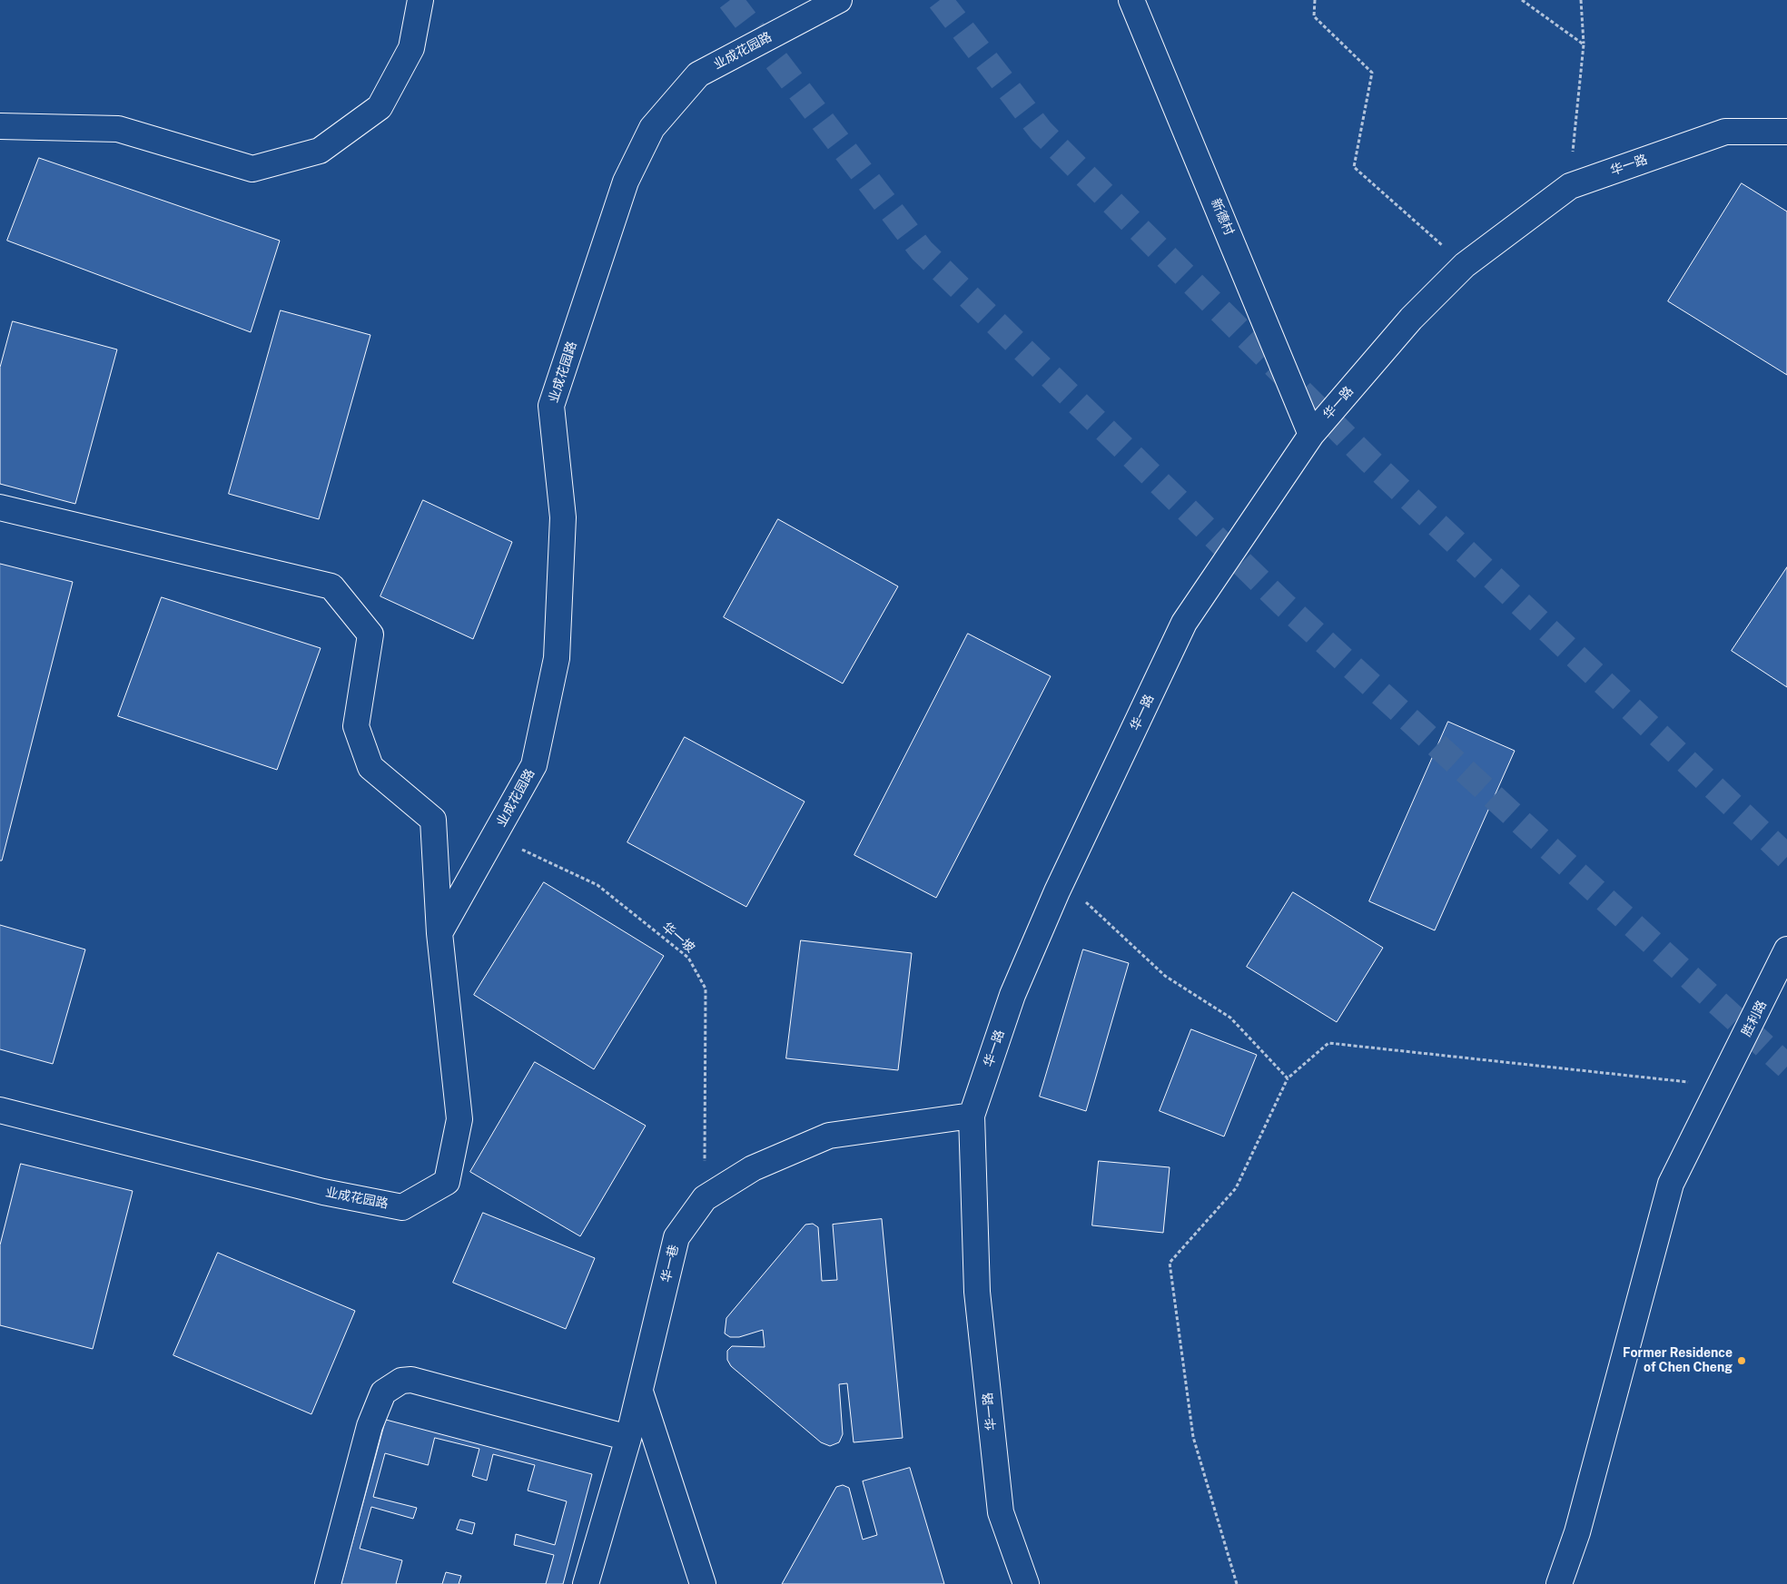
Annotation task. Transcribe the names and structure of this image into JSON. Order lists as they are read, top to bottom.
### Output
{
  "streets": {
    "street": [
      "业成花园路",
      "华一路",
      "新德村",
      "胜利路",
      "华一巷"
    ],
    "path": ["华一坡"]
  },
  "crossings": [
    ["业成花园路", "华一坡"],
    ["华一路", "新德村"],
    ["华一路", "华一巷"],
    ["华一坡", "华一巷"]
  ],
  "places": ["Former Residence of Chen Cheng"]
}
